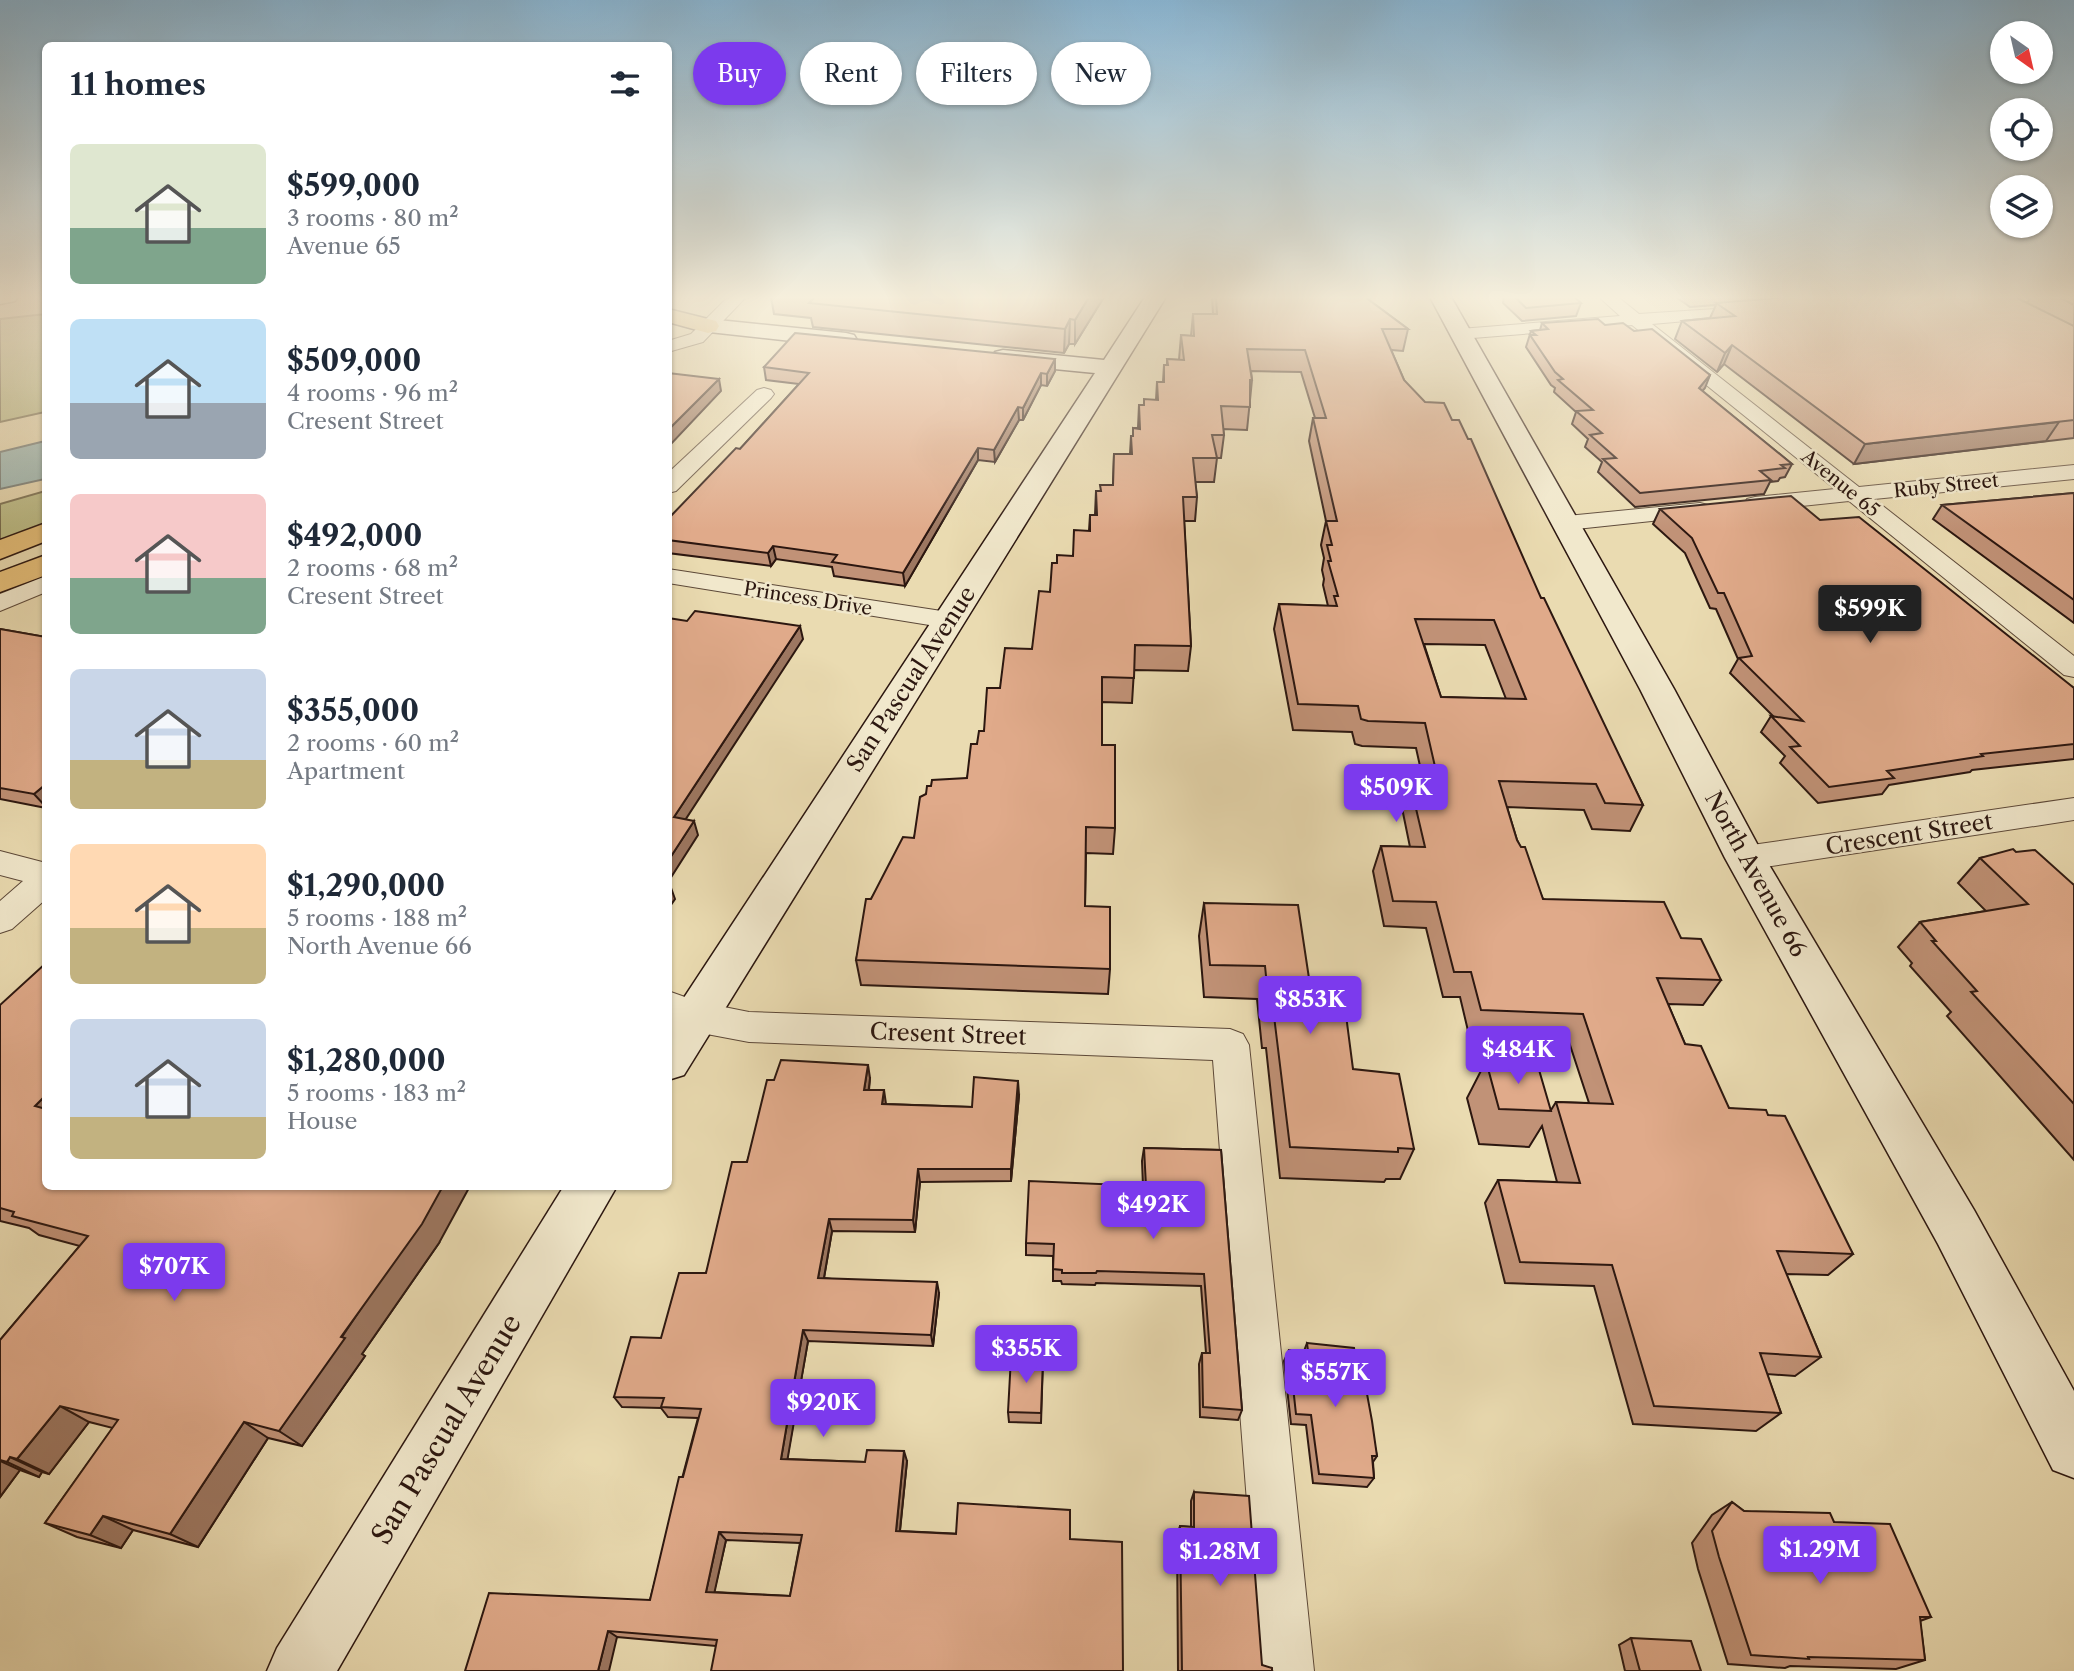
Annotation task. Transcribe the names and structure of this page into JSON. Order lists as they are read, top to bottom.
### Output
{
  "streets": {
    "street": [
      "Avenue 65",
      "Ruby Street",
      "Princess Drive",
      "San Pascual Avenue",
      "Crescent Street",
      "North Avenue 66",
      "Cresent Street"
    ]
  },
  "crossings": [
    ["Avenue 65", "Ruby Street"],
    ["Ruby Street", "North Avenue 66"],
    ["Princess Drive", "San Pascual Avenue"],
    ["San Pascual Avenue", "Cresent Street"],
    ["Crescent Street", "North Avenue 66"]
  ],
  "north": "bottom right",
  "page": {
    "chip": [
      "Buy",
      "Rent",
      "Filters",
      "New"
    ],
    "heading": "11 homes",
    "list": [
      {
        "name": "$599,000",
        "note": "3 rooms · 80 m² · Avenue 65"
      },
      {
        "name": "$509,000",
        "note": "4 rooms · 96 m² · Cresent Street"
      },
      {
        "name": "$492,000",
        "note": "2 rooms · 68 m² · Cresent Street"
      },
      {
        "name": "$355,000",
        "note": "2 rooms · 60 m² · Apartment"
      },
      {
        "name": "$1,290,000",
        "note": "5 rooms · 188 m² · North Avenue 66"
      },
      {
        "name": "$1,280,000",
        "note": "5 rooms · 183 m² · House"
      }
    ],
    "price": [
      "$599K",
      "$509K",
      "$853K",
      "$484K",
      "$492K",
      "$707K",
      "$355K",
      "$557K",
      "$920K",
      "$1.29M",
      "$1.28M"
    ]
  }
}
